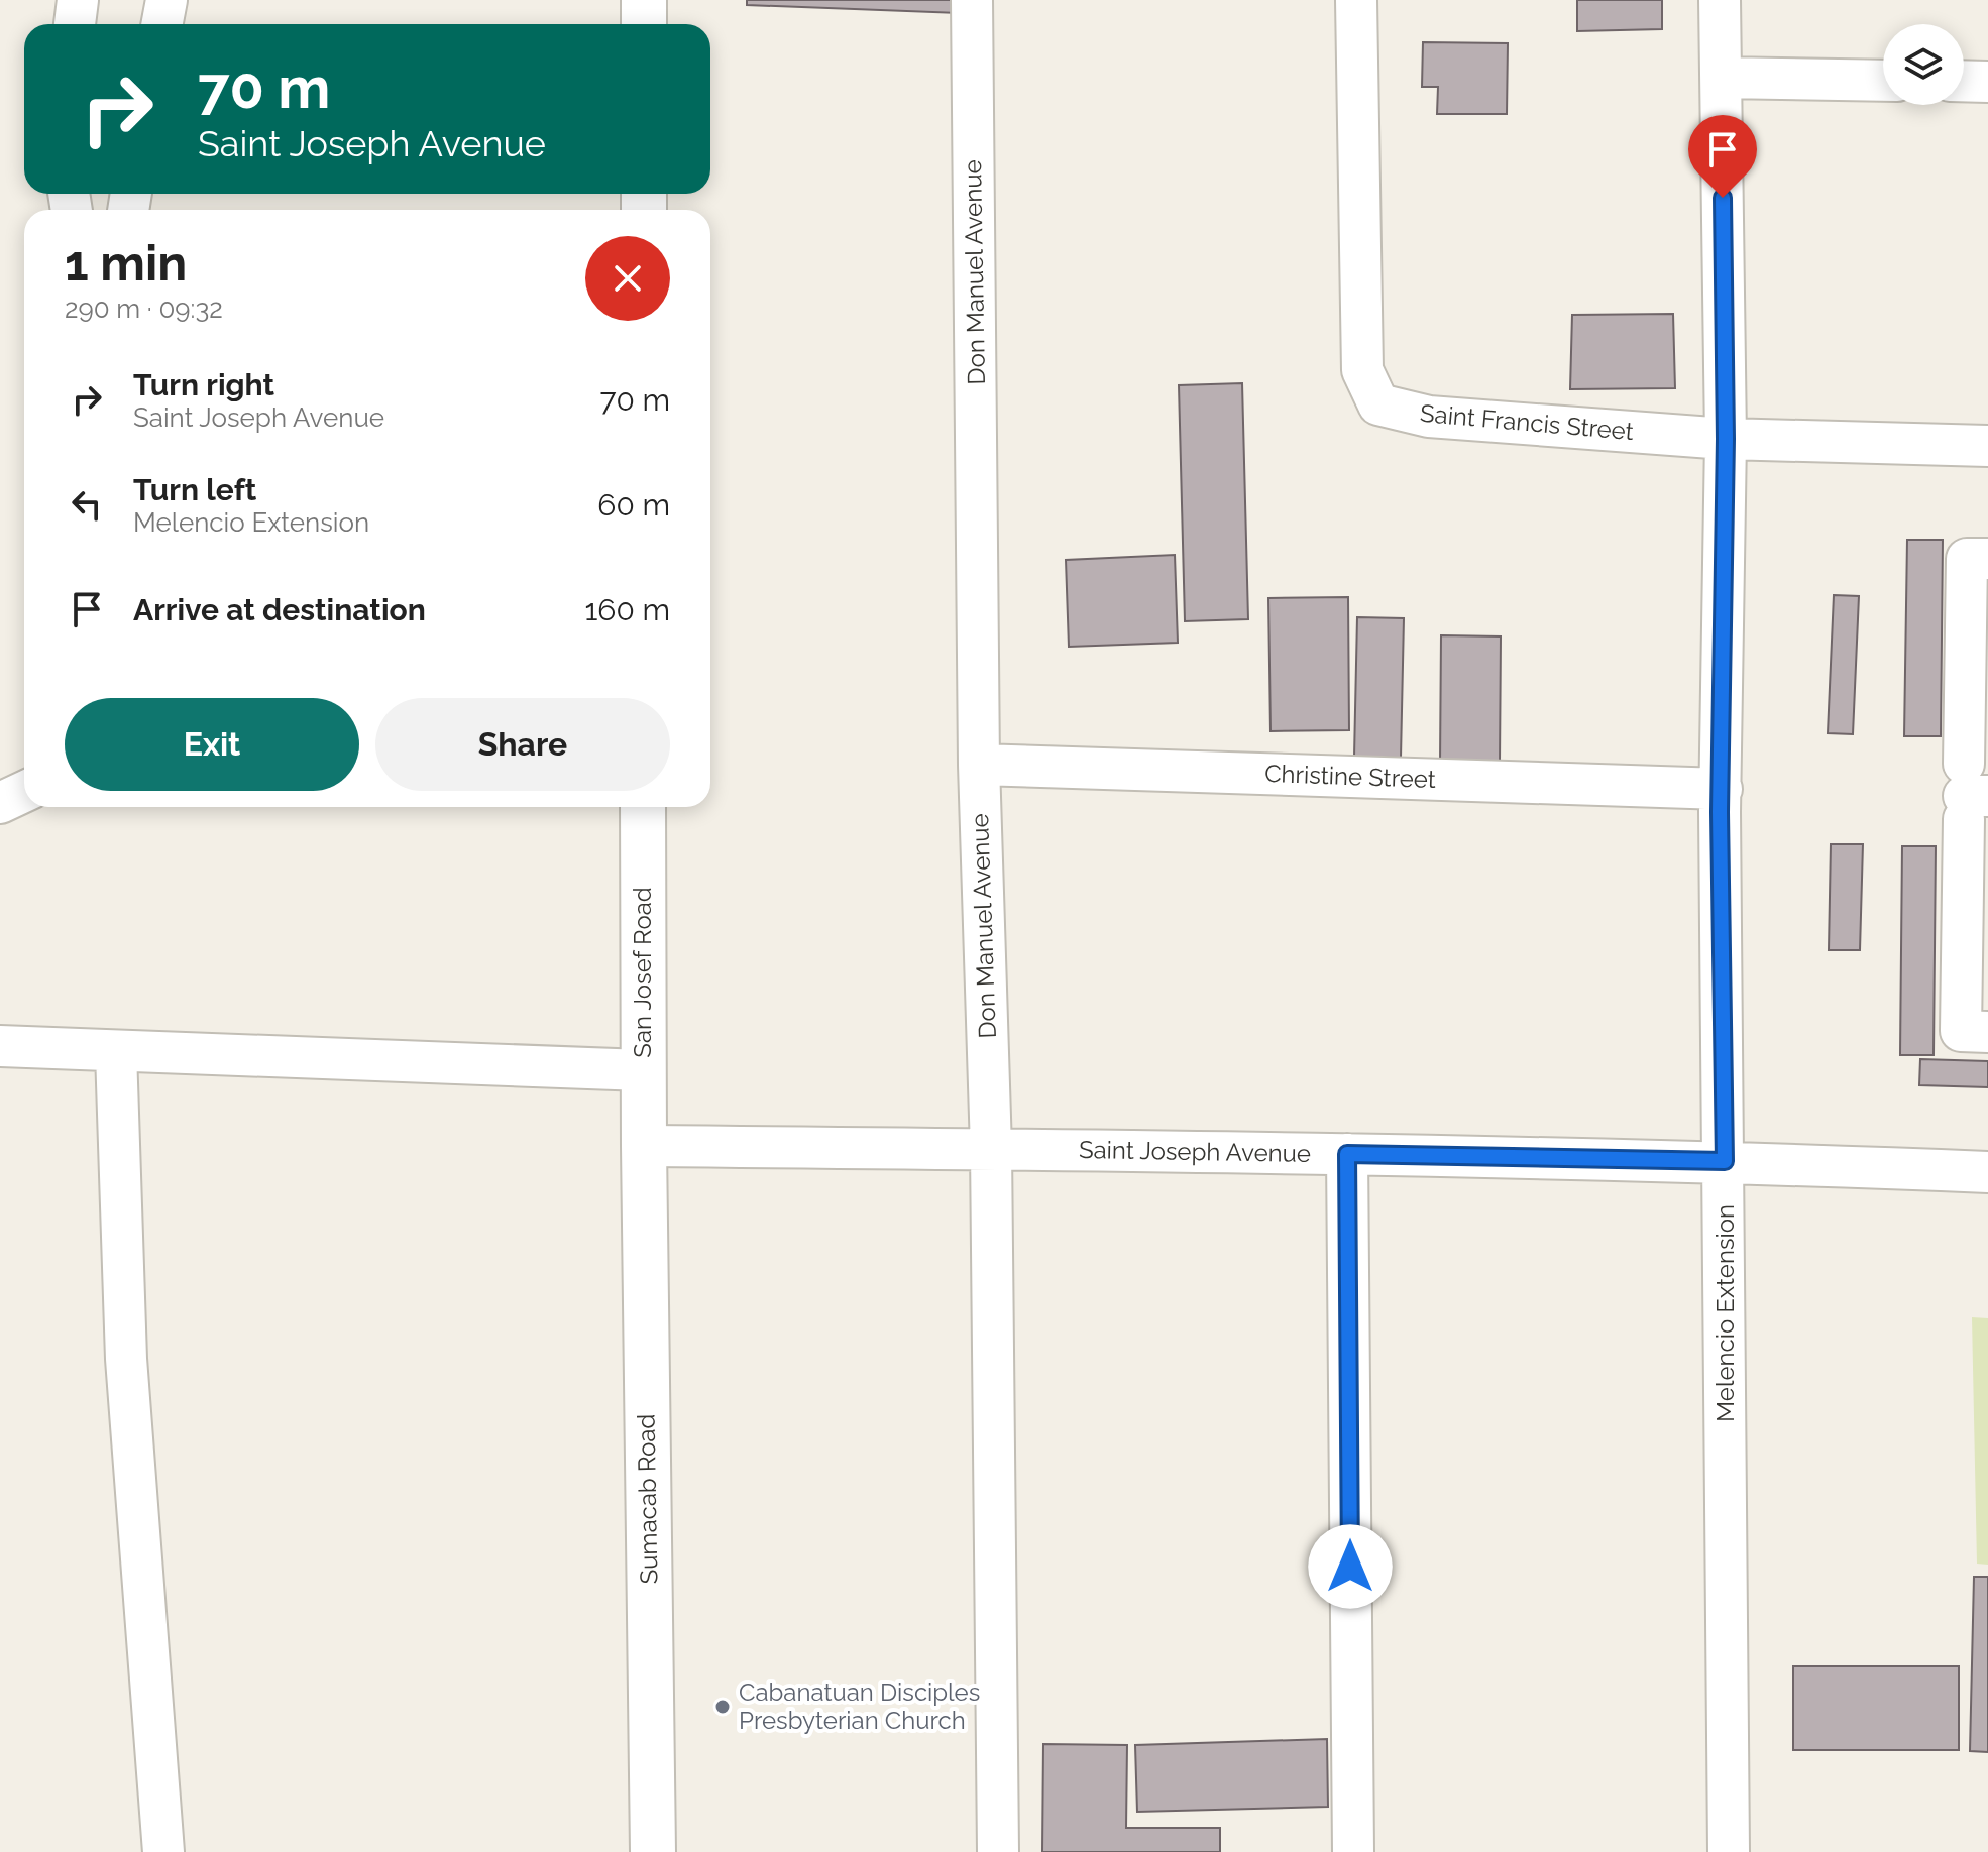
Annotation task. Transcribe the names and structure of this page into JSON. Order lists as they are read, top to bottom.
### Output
{
  "streets": {
    "main road": ["San Josef Road", "Sumacab Road"],
    "street": [
      "Don Manuel Avenue",
      "Saint Francis Street",
      "Christine Street",
      "Saint Joseph Avenue",
      "Melencio Extension"
    ]
  },
  "crossings": [
    ["Don Manuel Avenue", "Christine Street"],
    ["Don Manuel Avenue", "Saint Joseph Avenue"],
    ["Saint Francis Street", "Melencio Extension"],
    ["Christine Street", "Melencio Extension"],
    ["San Josef Road", "Saint Joseph Avenue"],
    ["San Josef Road", "Sumacab Road"],
    ["Saint Joseph Avenue", "Melencio Extension"],
    ["Saint Joseph Avenue", "Sumacab Road"]
  ],
  "places": ["Cabanatuan Disciples Presbyterian Church"],
  "page": {
    "turn": ["70 m", "Saint Joseph Avenue"],
    "heading": ["1 min", "290 m · 09:32"],
    "list": [
      {
        "name": "Turn right",
        "note": "Saint Joseph Avenue",
        "value": "70 m"
      },
      {
        "name": "Turn left",
        "note": "Melencio Extension",
        "value": "60 m"
      },
      {
        "name": "Arrive at destination",
        "value": "160 m"
      }
    ],
    "buttons": ["Exit", "Share"]
  }
}
